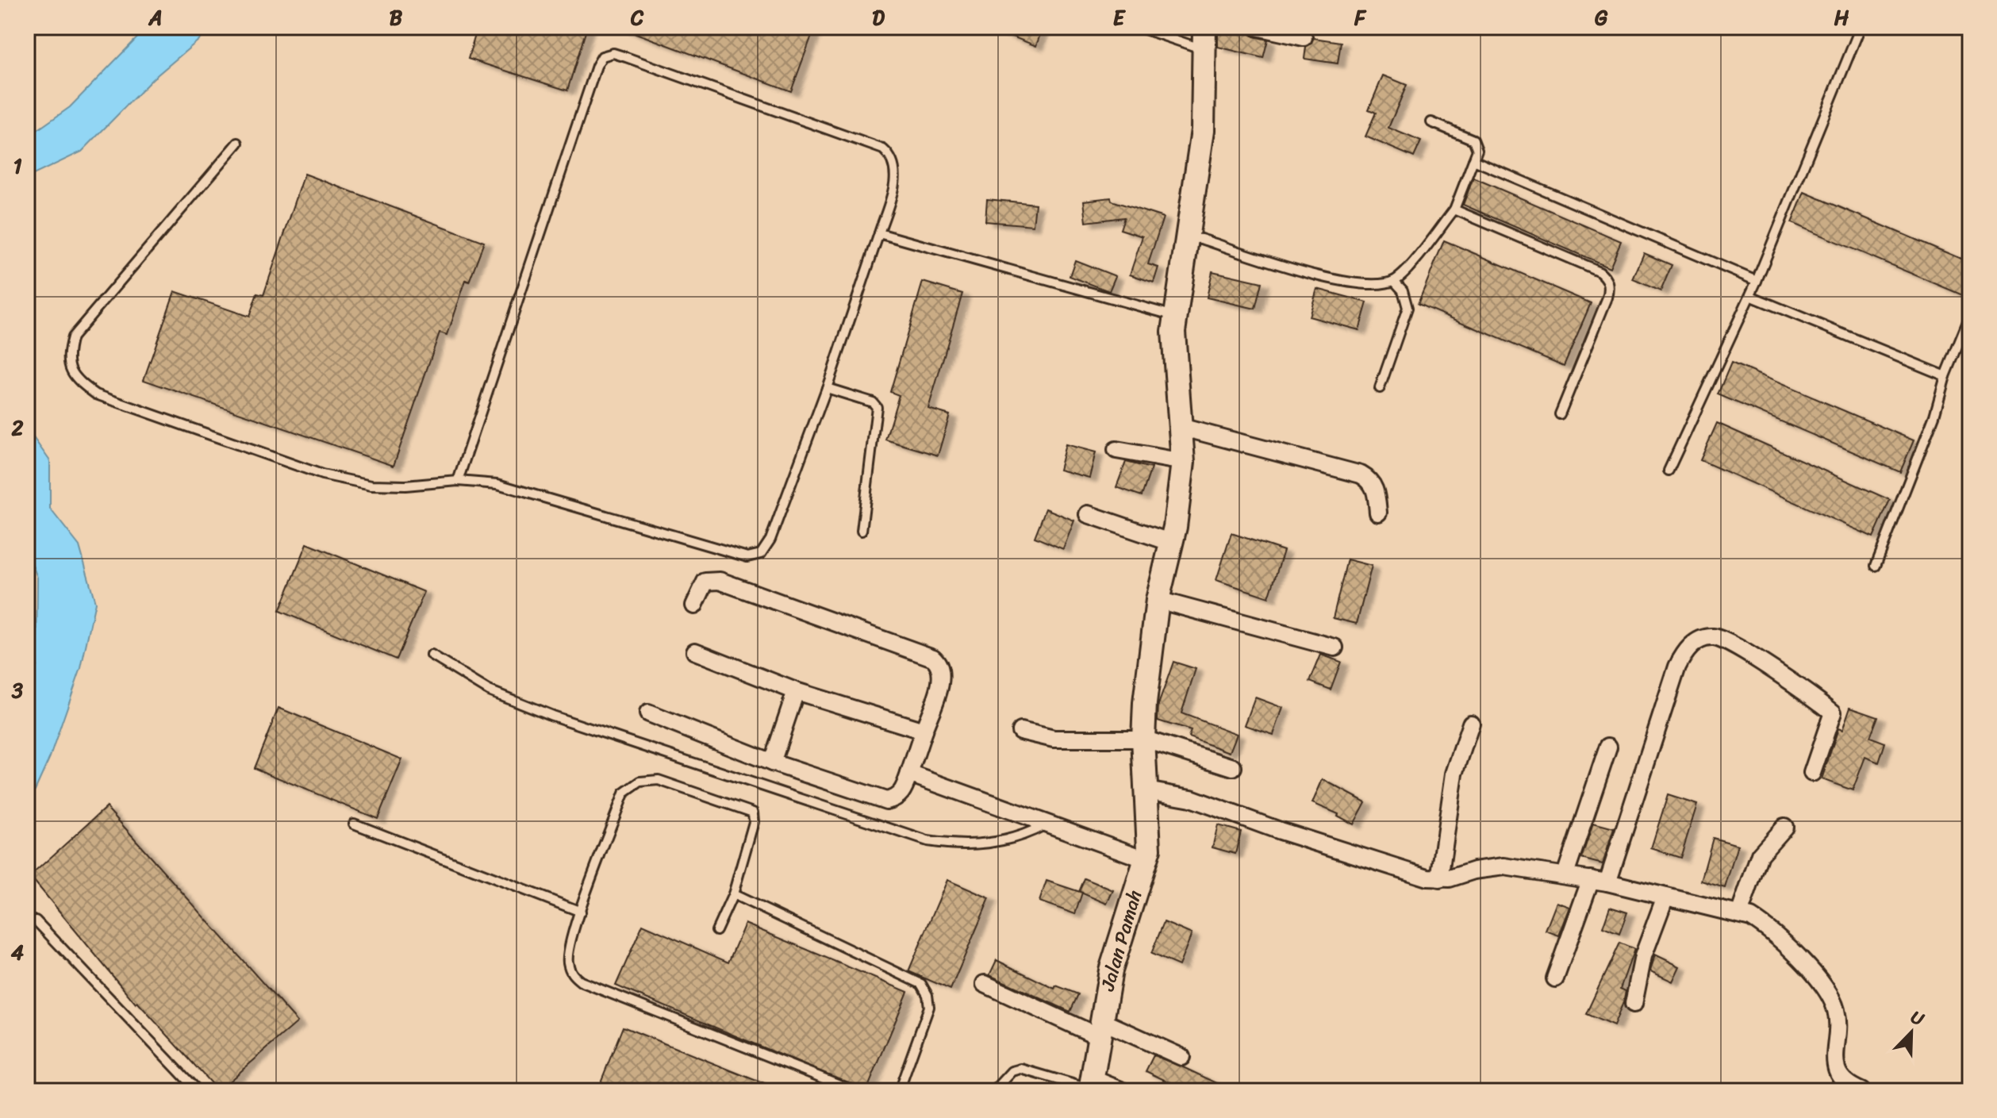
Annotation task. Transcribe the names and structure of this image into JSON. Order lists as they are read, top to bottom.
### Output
{
  "streets": {
    "street": ["Jalan Pamah"]
  },
  "north": "top right",
  "grid": {
    "columns": [
      "A",
      "B",
      "C",
      "D",
      "E",
      "F",
      "G",
      "H"
    ],
    "rows": [
      "1",
      "2",
      "3",
      "4"
    ]
  }
}
